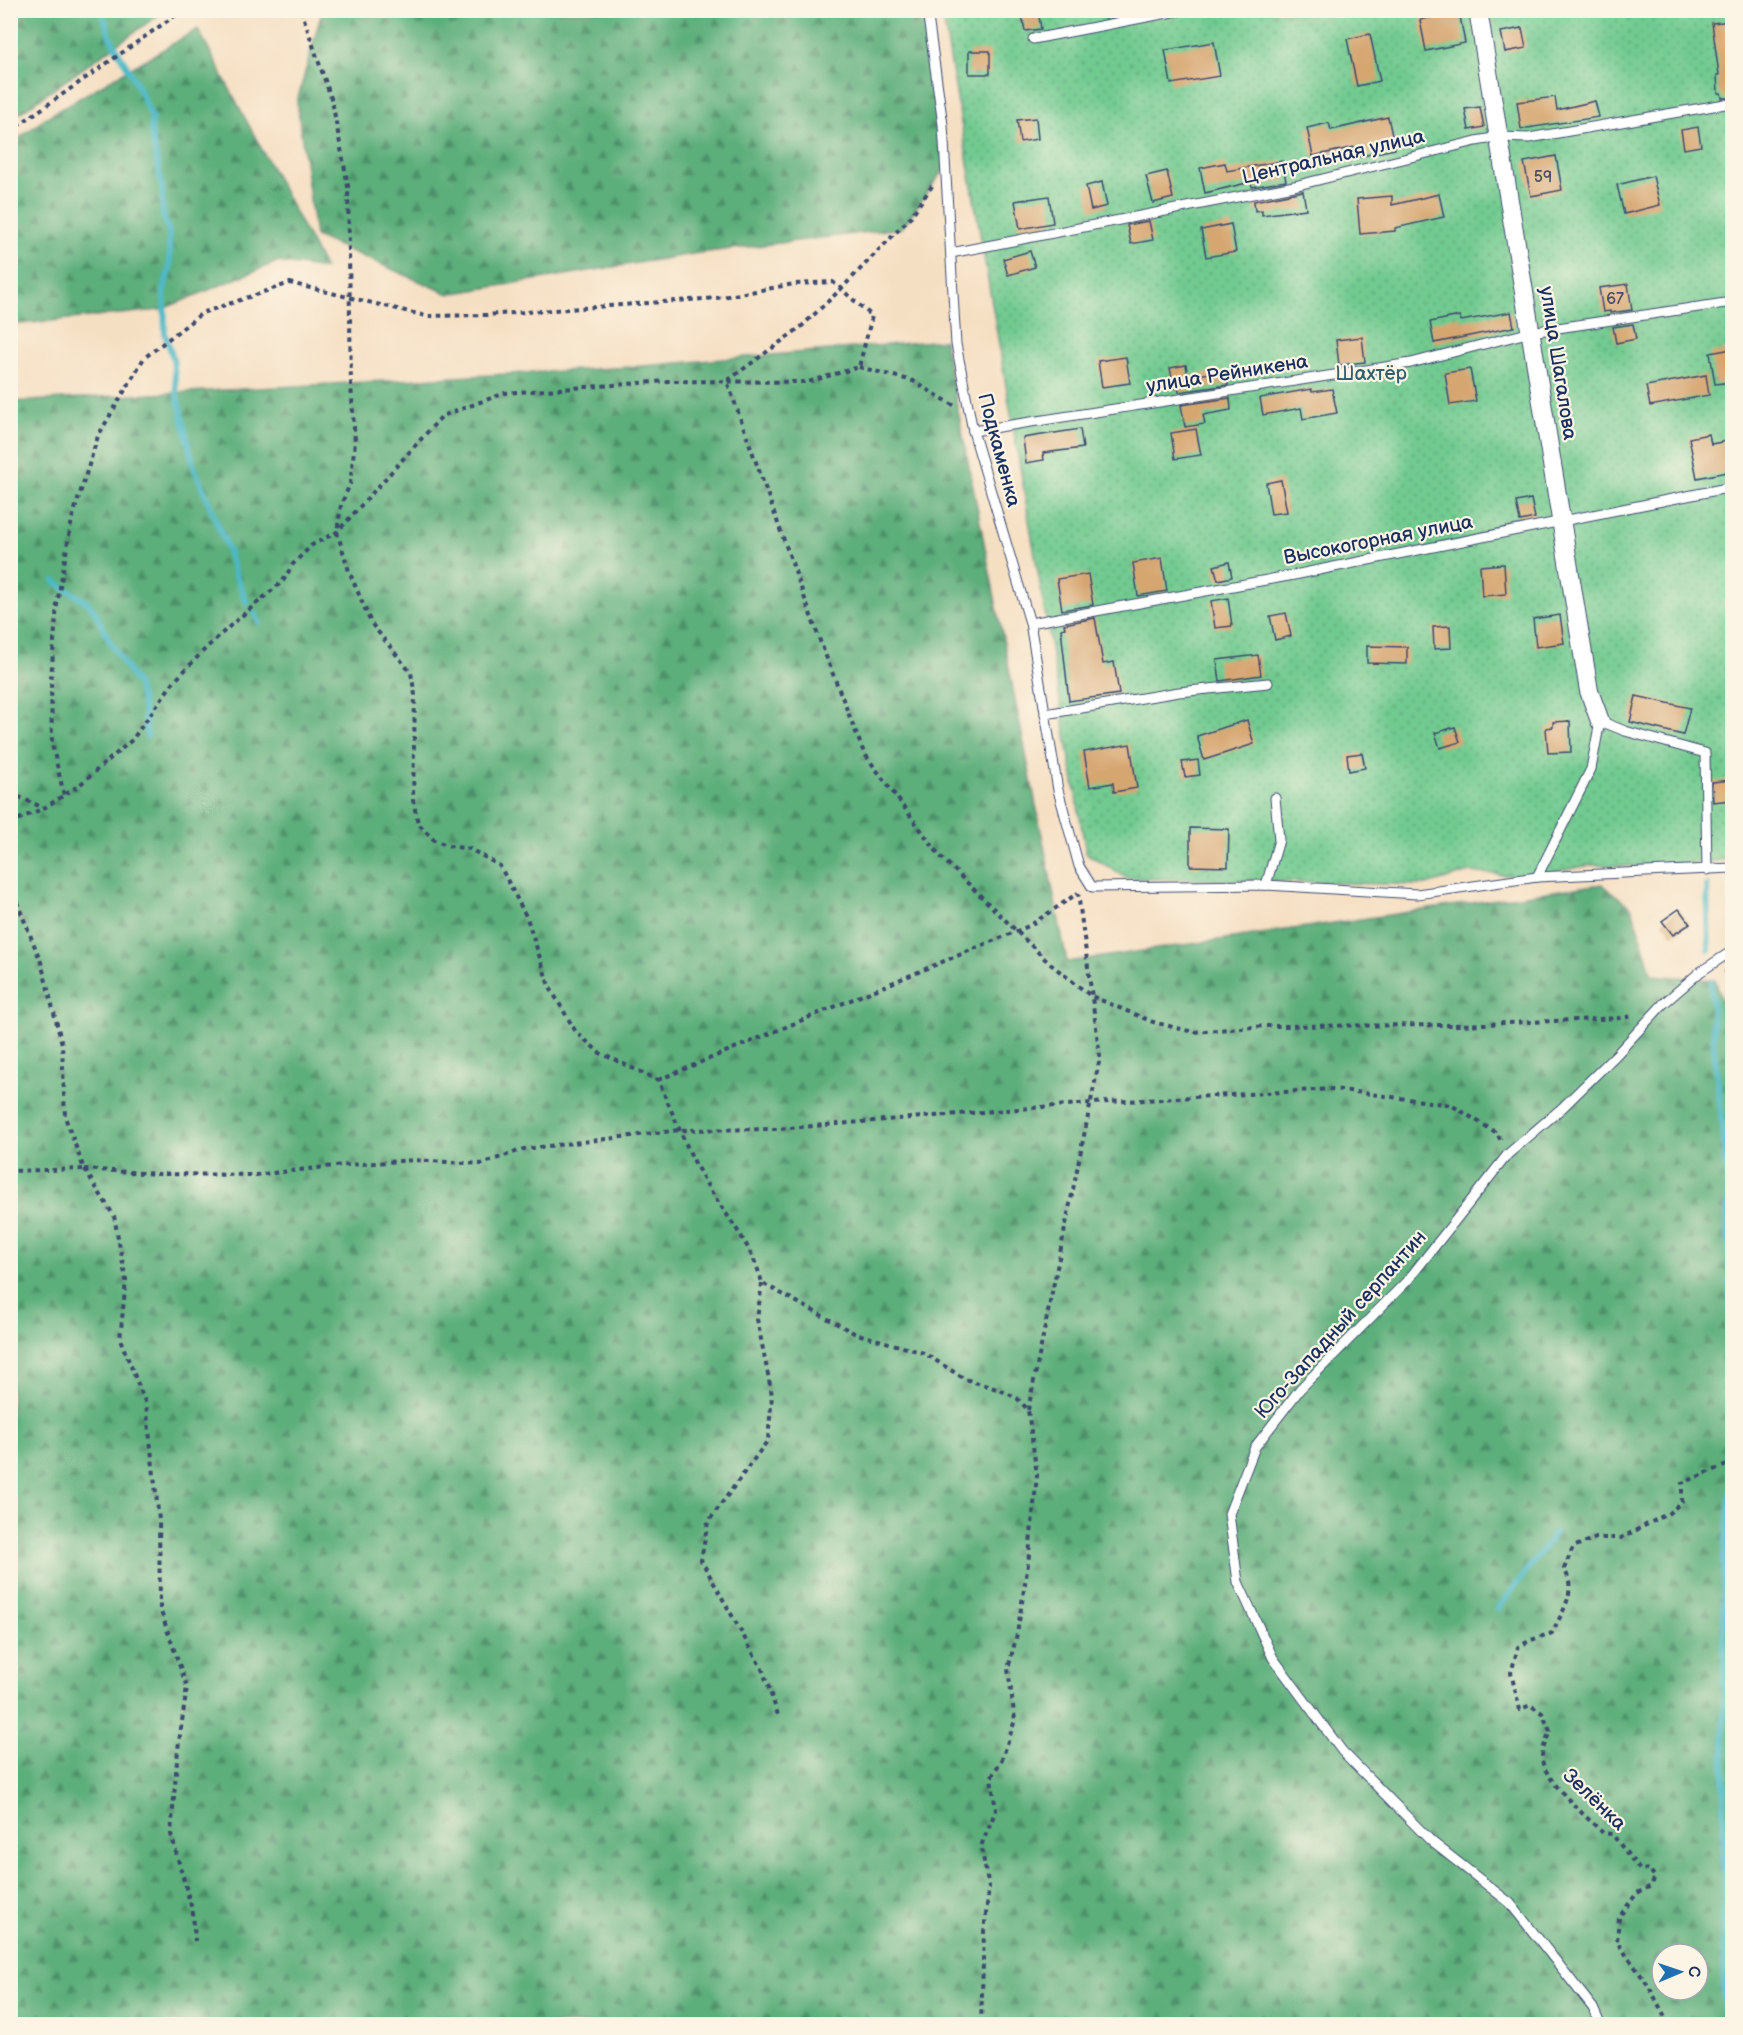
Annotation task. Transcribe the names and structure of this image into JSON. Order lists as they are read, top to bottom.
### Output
{
  "streets": {
    "street": ["улица Шагалова"],
    "lane": [
      "Центральная улица",
      "улица Рейникена",
      "Подкаменка",
      "Высокогорная улица",
      "Юго-Западный серпантин"
    ],
    "path": ["Зелёнка"]
  },
  "crossings": [
    ["Центральная улица", "улица Шагалова"],
    ["Центральная улица", "Подкаменка"],
    ["улица Шагалова", "улица Рейникена"],
    ["улица Шагалова", "Высокогорная улица"],
    ["улица Рейникена", "Подкаменка"],
    ["Подкаменка", "Высокогорная улица"]
  ],
  "parks": ["Шахтёр"],
  "house_numbers": ["59", "67"],
  "north": "right"
}
